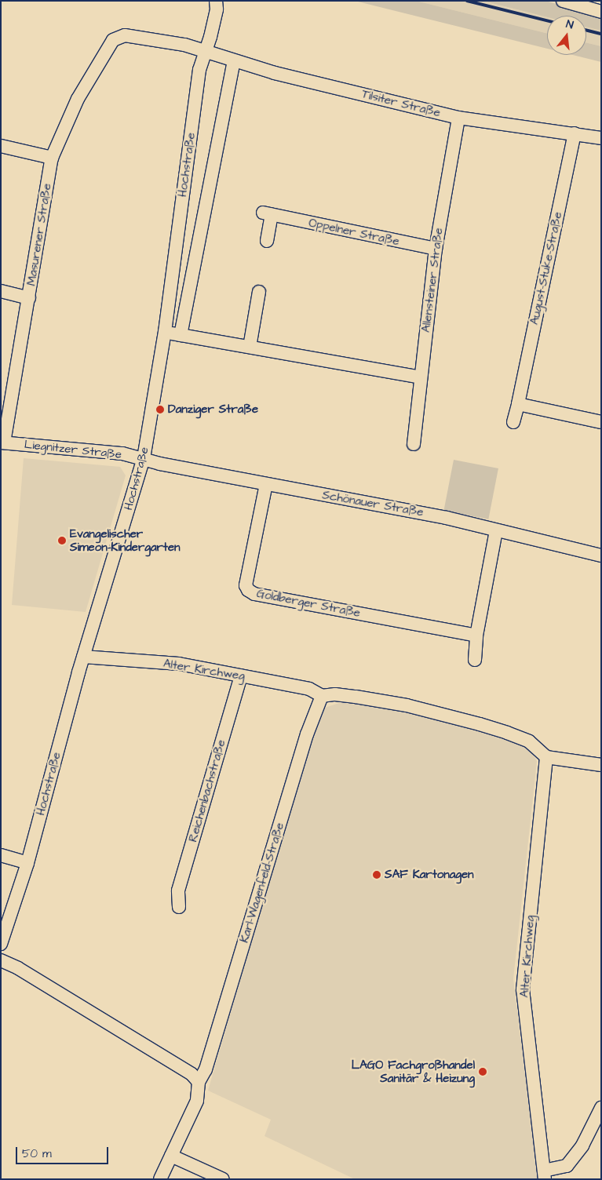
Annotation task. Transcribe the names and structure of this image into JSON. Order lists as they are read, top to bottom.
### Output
{
  "streets": {
    "street": [
      "Tilsiter Straße",
      "Hochstraße",
      "Oppelner Straße",
      "Masurener Straße",
      "August-Stuke-Straße",
      "Allensteiner Straße",
      "Liegnitzer Straße",
      "Schönauer Straße",
      "Goldberger Straße",
      "Alter Kirchweg",
      "Reichenbachstraße",
      "Karl-Wagenfeld-Straße"
    ]
  },
  "crossings": [
    ["Tilsiter Straße", "Hochstraße"],
    ["Tilsiter Straße", "Masurener Straße"],
    ["Tilsiter Straße", "August-Stuke-Straße"],
    ["Tilsiter Straße", "Allensteiner Straße"],
    ["Hochstraße", "Liegnitzer Straße"],
    ["Hochstraße", "Schönauer Straße"],
    ["Hochstraße", "Alter Kirchweg"],
    ["Oppelner Straße", "Allensteiner Straße"],
    ["Masurener Straße", "Liegnitzer Straße"],
    ["Liegnitzer Straße", "Schönauer Straße"],
    ["Schönauer Straße", "Goldberger Straße"],
    ["Alter Kirchweg", "Reichenbachstraße"],
    ["Alter Kirchweg", "Karl-Wagenfeld-Straße"]
  ],
  "places": [
    "Danziger Straße",
    "Evangelischer Simeon-Kindergarten",
    "SAF Kartonagen",
    "LAGO Fachgroßhandel Sanitär & Heizung"
  ],
  "scale_bar": "50 m",
  "north": "top"
}
